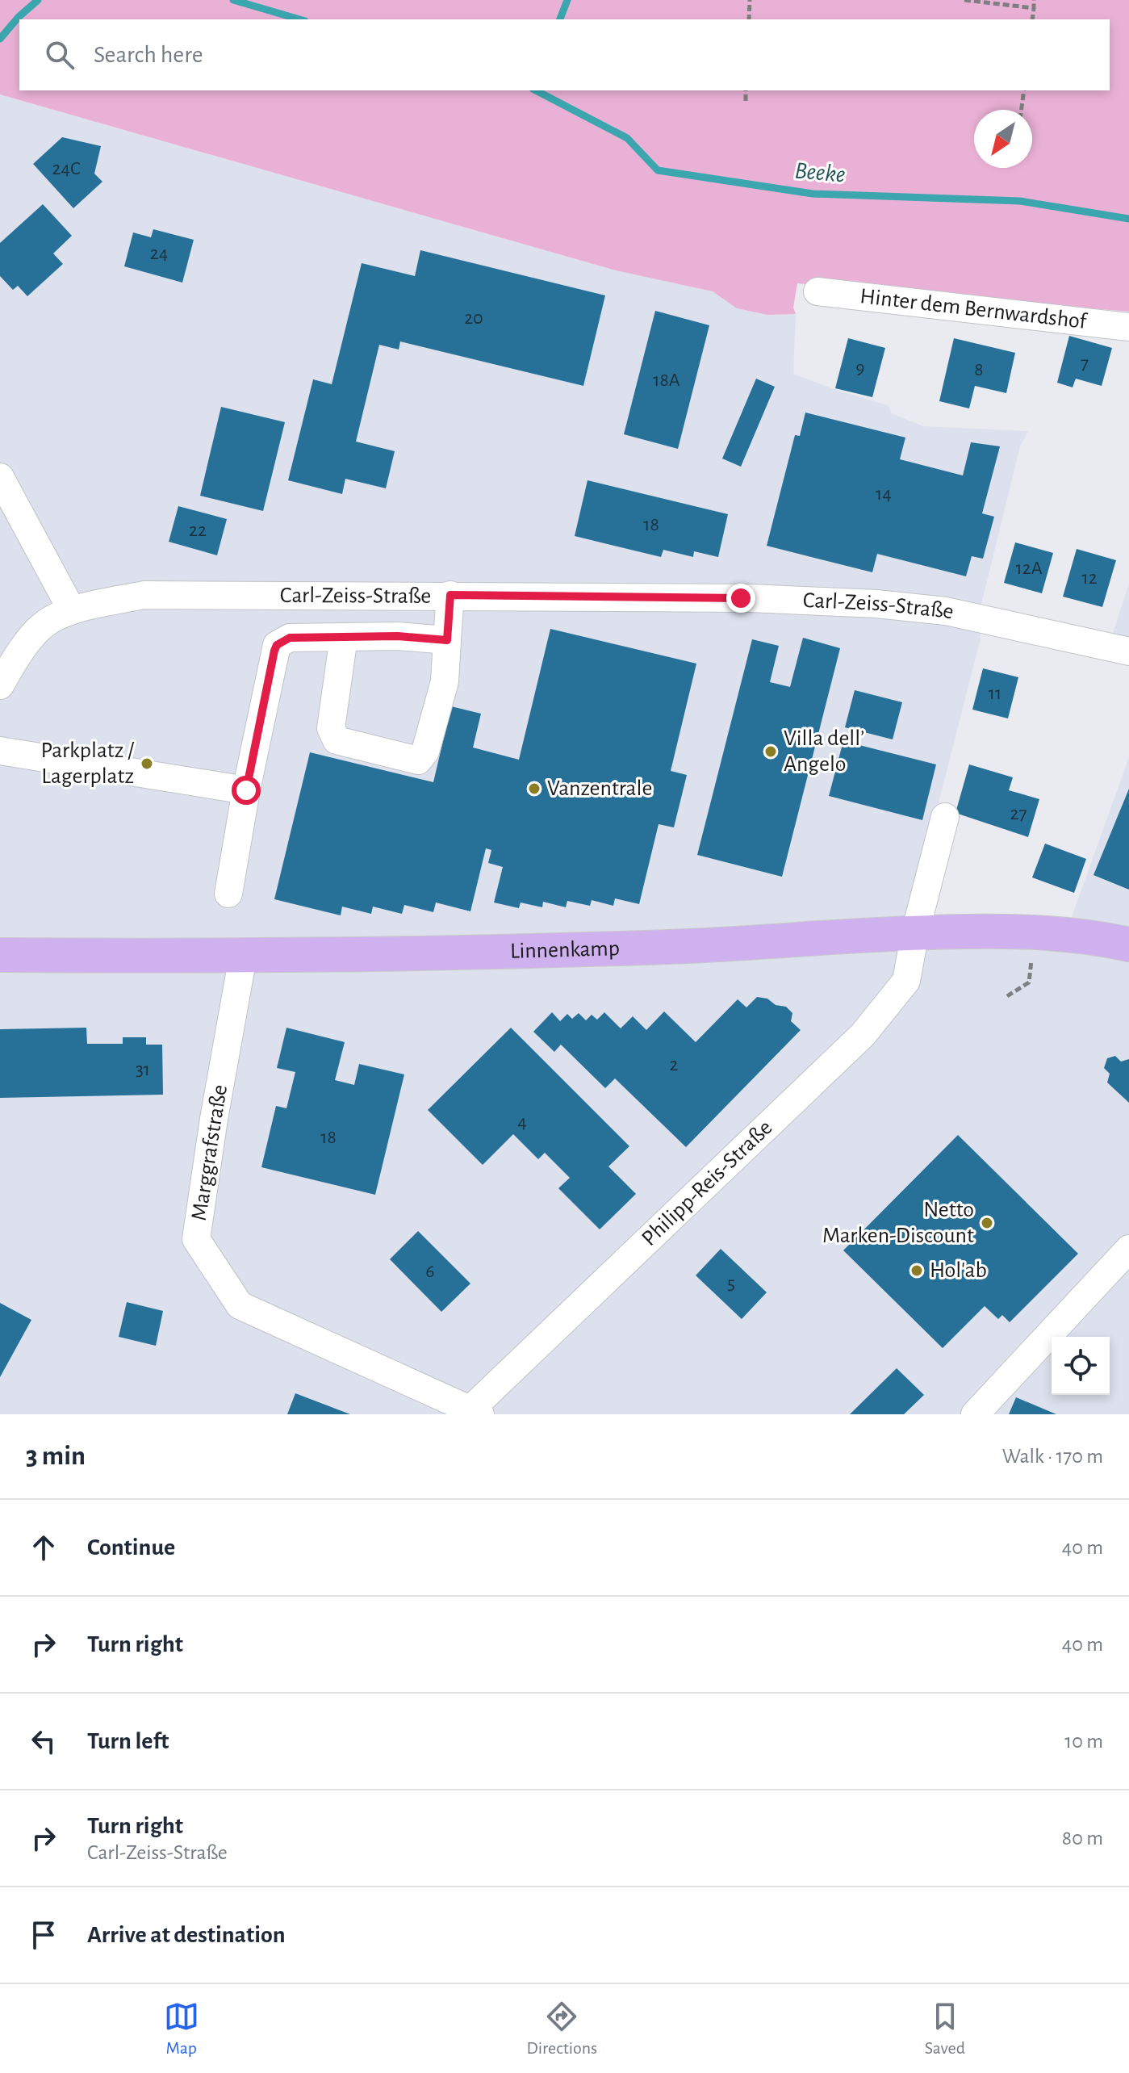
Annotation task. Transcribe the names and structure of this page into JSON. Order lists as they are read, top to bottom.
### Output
{
  "streets": {
    "main road": ["Linnenkamp"],
    "street": [
      "Hinter dem Bernwardshof",
      "Carl-Zeiss-Straße",
      "Marggrafstraße",
      "Philipp-Reis-Straße"
    ]
  },
  "crossings": [
    ["Linnenkamp", "Marggrafstraße"],
    ["Linnenkamp", "Philipp-Reis-Straße"],
    ["Marggrafstraße", "Philipp-Reis-Straße"]
  ],
  "water": ["Beeke"],
  "places": [
    "Villa dell’ Angelo",
    "Parkplatz / Lagerplatz",
    "Vanzentrale",
    "Netto Marken-Discount",
    "Hol'ab"
  ],
  "house_numbers": [
    "24C",
    "24",
    "20",
    "7",
    "9",
    "8",
    "18A",
    "14",
    "18",
    "22",
    "12A",
    "12",
    "11",
    "27",
    "2",
    "31",
    "4",
    "18",
    "6",
    "5"
  ],
  "north": "bottom left",
  "page": {
    "search": "Search here",
    "heading": ["3 min", "Walk · 170 m"],
    "list": [
      ["Continue", "40 m"],
      ["Turn right", "40 m"],
      ["Turn left", "10 m"],
      ["Turn right", "Carl-Zeiss-Straße", "80 m"],
      "Arrive at destination"
    ],
    "nav": ["Map", "Directions", "Saved"]
  }
}
